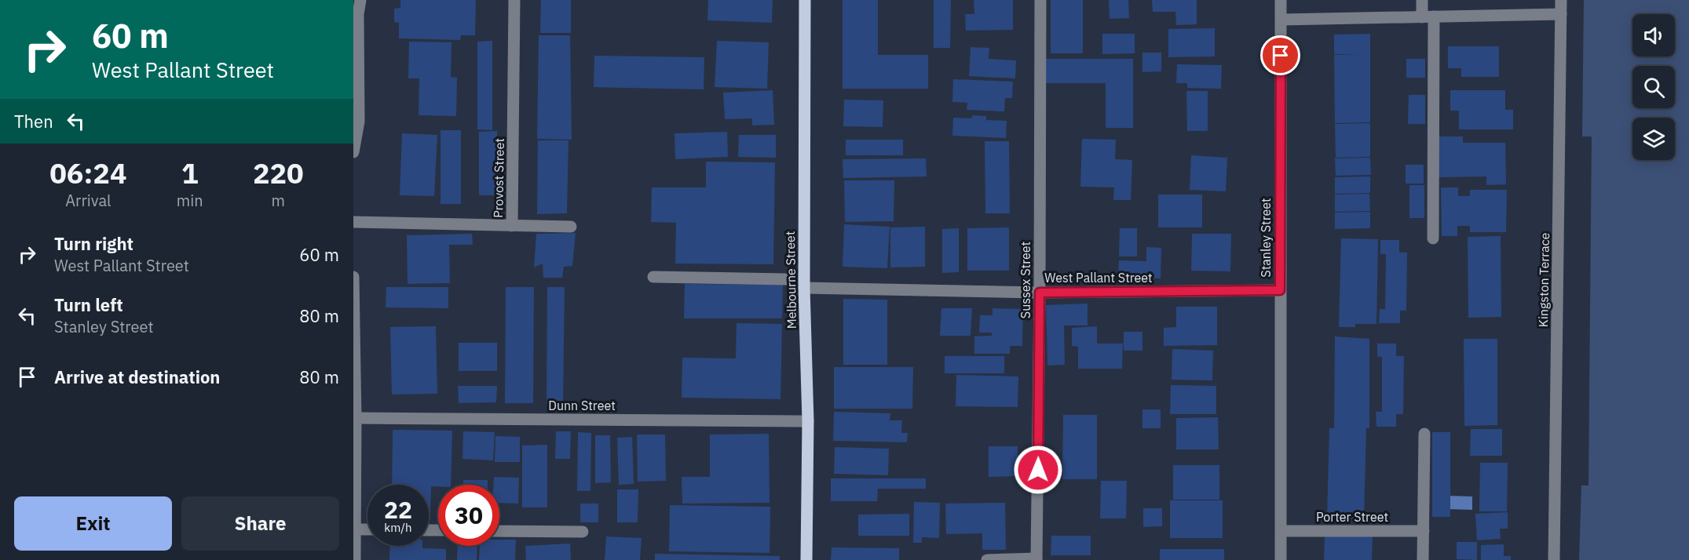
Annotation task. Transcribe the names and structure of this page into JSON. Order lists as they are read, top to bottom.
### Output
{
  "streets": {
    "main road": ["Melbourne Street"],
    "street": [
      "Provost Street",
      "Stanley Street",
      "West Pallant Street",
      "Sussex Street",
      "Kingston Terrace",
      "Dunn Street",
      "Porter Street"
    ]
  },
  "crossings": [
    ["Stanley Street", "West Pallant Street"],
    ["Stanley Street", "Porter Street"],
    ["West Pallant Street", "Melbourne Street"],
    ["West Pallant Street", "Sussex Street"],
    ["Melbourne Street", "Dunn Street"]
  ],
  "page": {
    "turn": ["60 m", "West Pallant Street"],
    "then": "Then",
    "eta": [
      "06:24",
      "Arrival",
      "1",
      "min",
      "220",
      "m"
    ],
    "list": [
      {
        "name": "Turn right",
        "note": "West Pallant Street",
        "value": "60 m"
      },
      {
        "name": "Turn left",
        "note": "Stanley Street",
        "value": "80 m"
      },
      {
        "name": "Arrive at destination",
        "value": "80 m"
      }
    ],
    "speed": "22 km/h",
    "limit": "30",
    "buttons": ["Exit", "Share"]
  }
}
